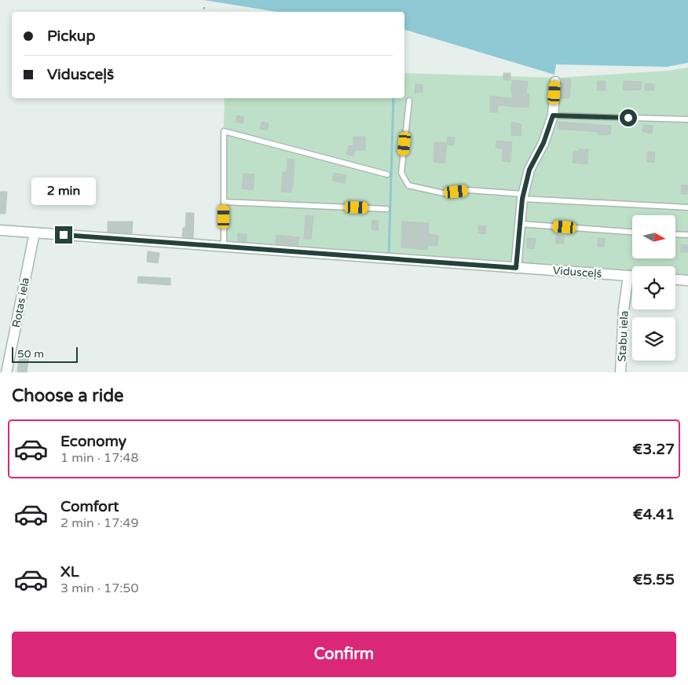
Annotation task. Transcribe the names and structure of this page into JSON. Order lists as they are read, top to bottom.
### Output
{
  "streets": {
    "street": ["Vidusceļš", "Rotas iela", "Stabu iela"]
  },
  "crossings": [
    ["Vidusceļš", "Rotas iela"],
    ["Vidusceļš", "Stabu iela"]
  ],
  "scale_bar": "50 m",
  "north": "right",
  "page": {
    "banner": ["Pickup", "Vidusceļš"],
    "bubble": "2 min",
    "scale": "50 m",
    "heading": "Choose a ride",
    "list": [
      {
        "name": "Economy",
        "note": "1 min · 17:48",
        "value": "€3.27"
      },
      {
        "name": "Comfort",
        "note": "2 min · 17:49",
        "value": "€4.41"
      },
      {
        "name": "XL",
        "note": "3 min · 17:50",
        "value": "€5.55"
      }
    ],
    "buttons": "Confirm"
  }
}
